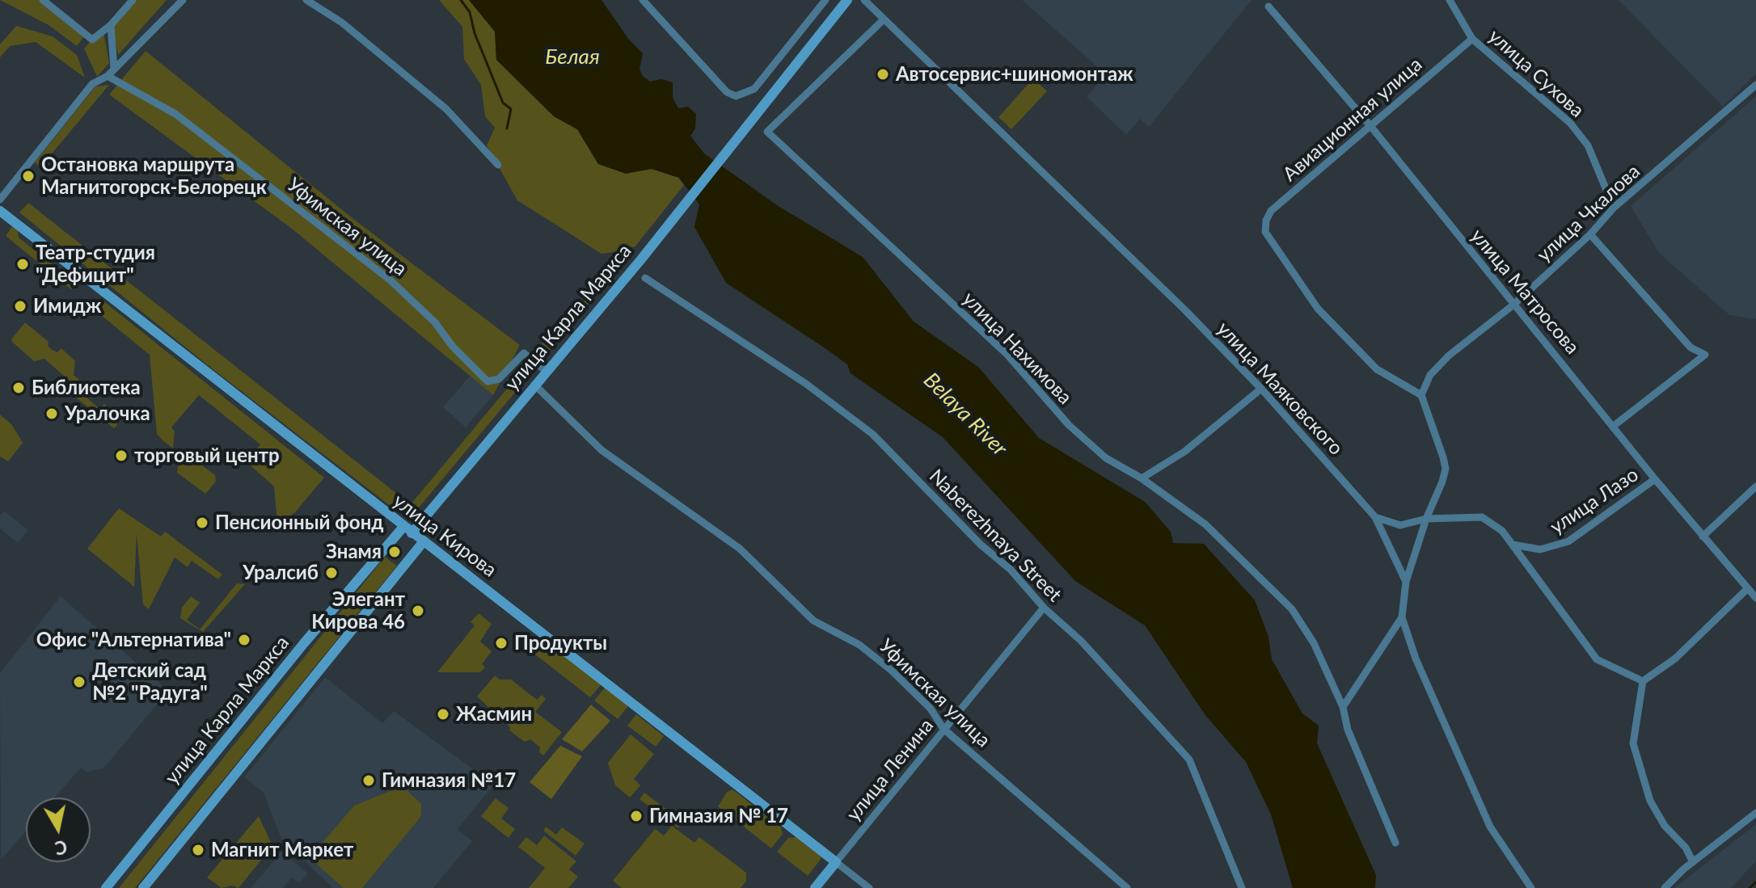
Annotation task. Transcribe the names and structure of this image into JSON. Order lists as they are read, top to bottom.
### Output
{
  "streets": {
    "street": [
      "улица Сухова",
      "Авиационная улица",
      "улица Чкалова",
      "Уфимская улица",
      "улица Матросова",
      "улица Карла Маркса",
      "улица Нахимова",
      "улица Маяковского",
      "улица Лазо",
      "улица Кирова",
      "Naberezhnaya Street",
      "улица Ленина"
    ]
  },
  "crossings": [
    ["улица Сухова", "Авиационная улица"],
    ["улица Сухова", "улица Чкалова"],
    ["Авиационная улица", "улица Чкалова"],
    ["Авиационная улица", "улица Матросова"],
    ["улица Чкалова", "улица Матросова"],
    ["Уфимская улица", "улица Карла Маркса"],
    ["Уфимская улица", "улица Ленина"],
    ["улица Матросова", "улица Лазо"],
    ["улица Карла Маркса", "улица Кирова"],
    ["улица Нахимова", "улица Маяковского"],
    ["улица Кирова", "улица Ленина"],
    ["Naberezhnaya Street", "улица Ленина"]
  ],
  "water": ["Белая", "Belaya River"],
  "places": [
    "Автосервис+шиномонтаж",
    "Остановка маршрута Магнитогорск-Белорецк",
    "Театр-студия \"Дефицит\"",
    "Имидж",
    "Библиотека",
    "Уралочка",
    "торговый центр",
    "Пенсионный фонд",
    "Знамя",
    "Уралсиб",
    "Элегант Кирова 46",
    "Офис \"Альтернатива\"",
    "Продукты",
    "Детский сад №2 \"Радуга\"",
    "Жасмин",
    "Гимназия №17",
    "Гимназия № 17",
    "Магнит Маркет"
  ],
  "north": "bottom"
}
